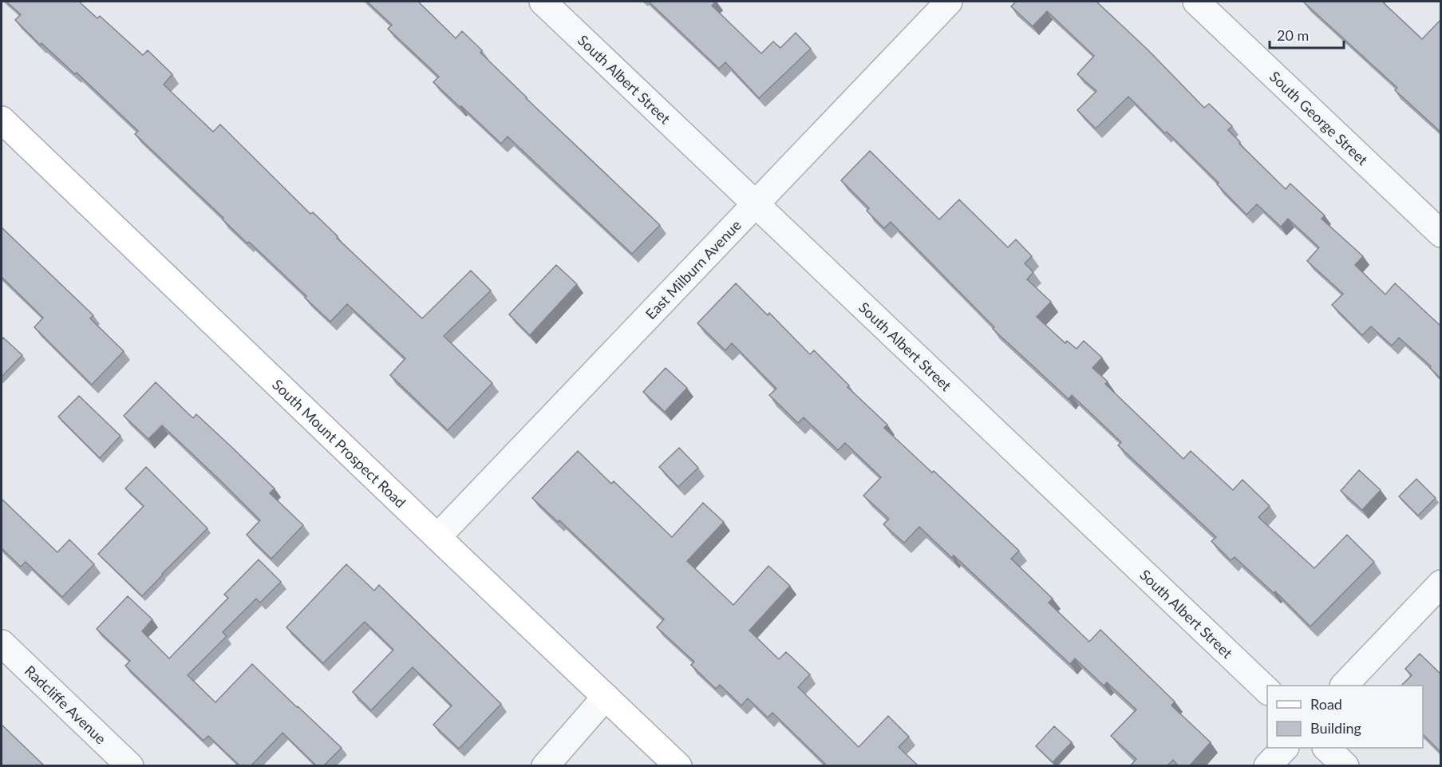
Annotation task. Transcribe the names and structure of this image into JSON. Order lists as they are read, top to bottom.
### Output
{
  "streets": {
    "main road": ["South Mount Prospect Road"],
    "street": [
      "South Albert Street",
      "South George Street",
      "East Milburn Avenue",
      "Radcliffe Avenue"
    ]
  },
  "crossings": [
    ["South Albert Street", "East Milburn Avenue"],
    ["East Milburn Avenue", "South Mount Prospect Road"]
  ],
  "legend": ["Road", "Building"],
  "scale_bar": "20 m"
}
